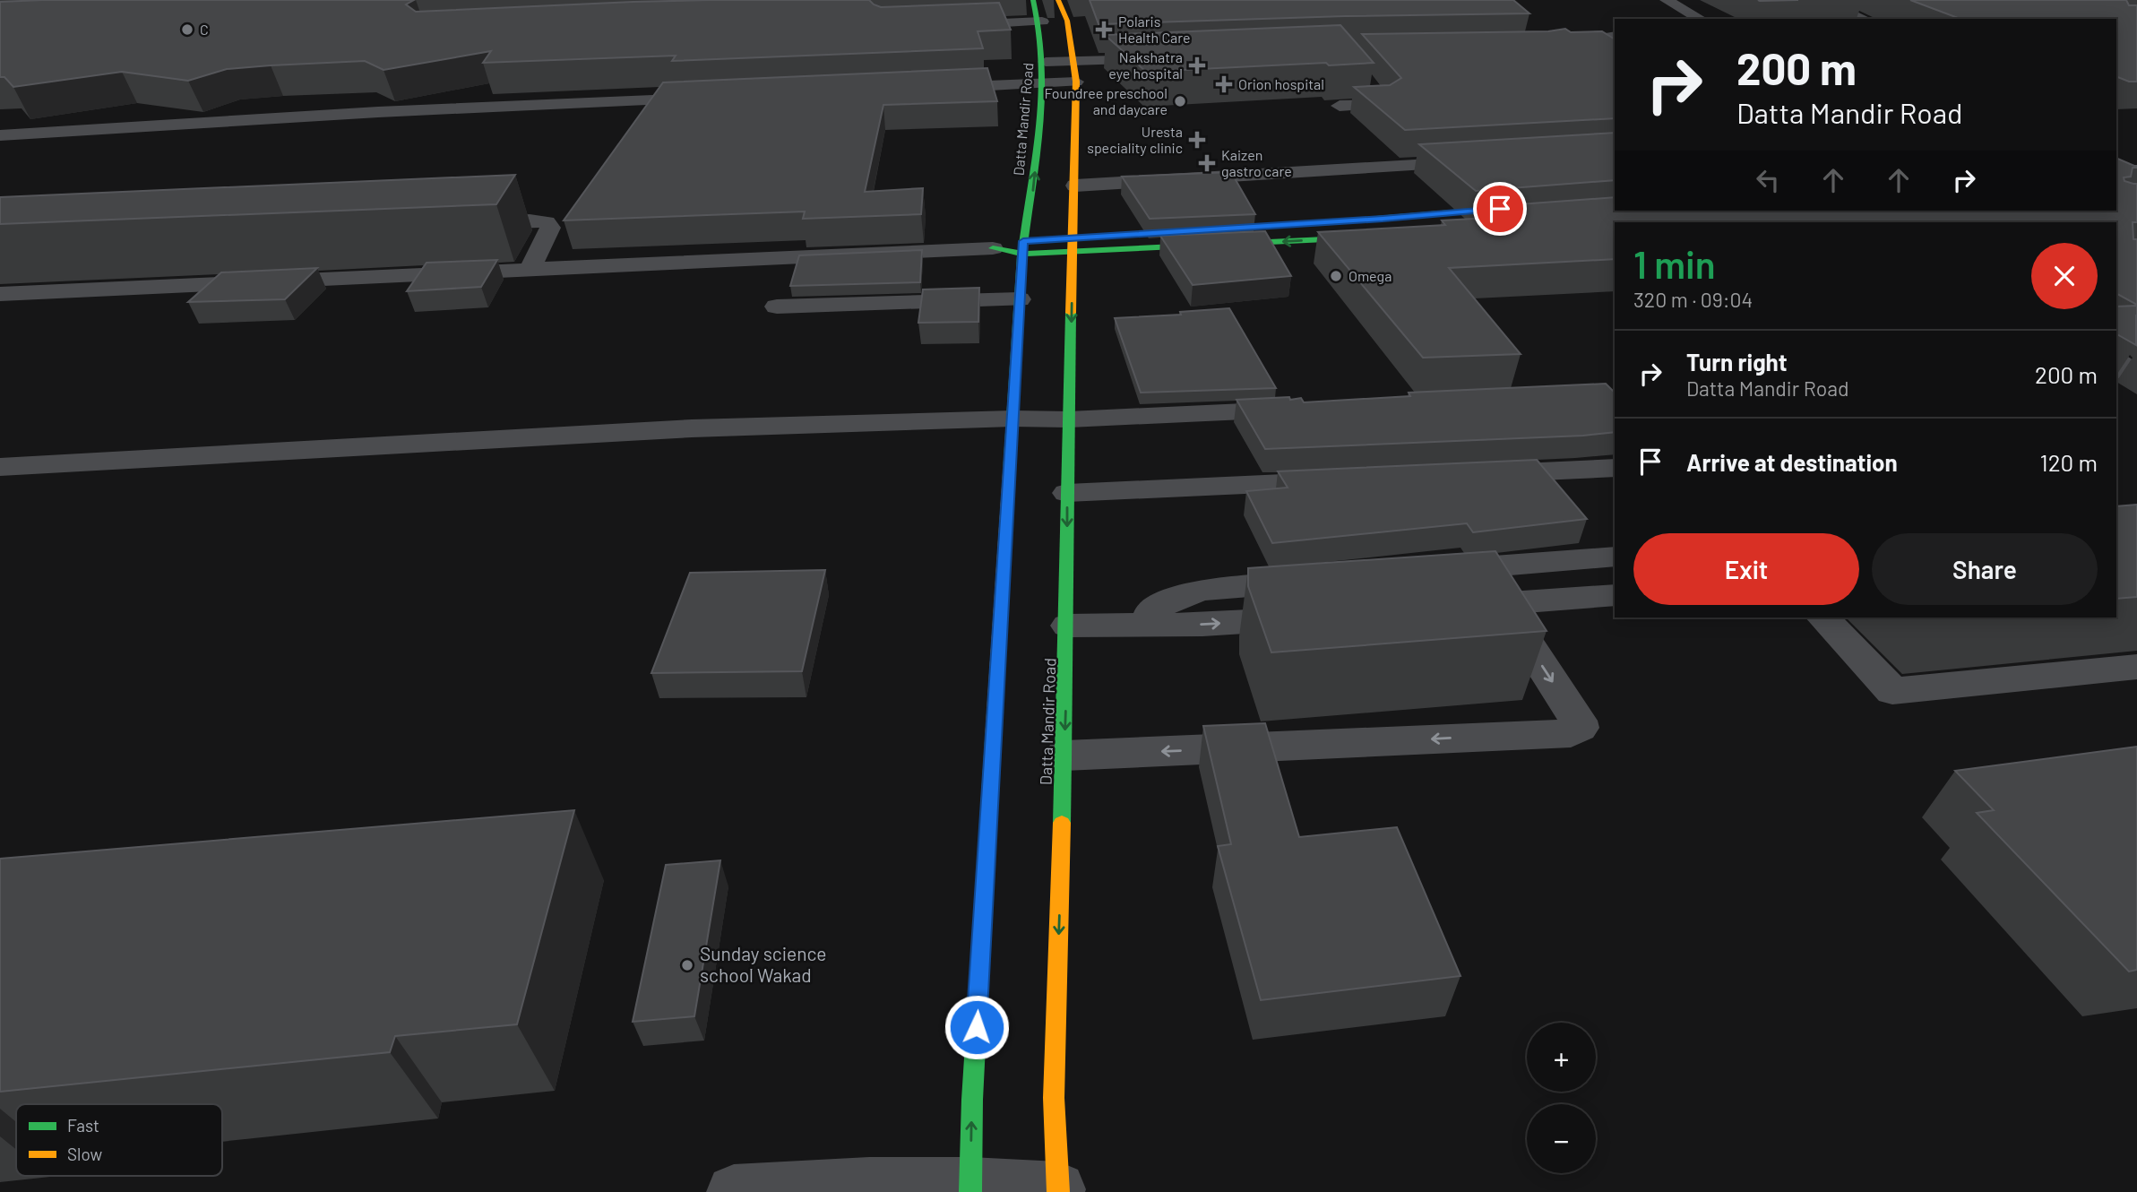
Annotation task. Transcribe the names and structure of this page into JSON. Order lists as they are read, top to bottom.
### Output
{
  "streets": {
    "main road": ["Datta Mandir Road"]
  },
  "places": {
    "other": [
      "C",
      "Foundree preschool and daycare",
      "Omega",
      "Sunday science school Wakad"
    ],
    "health": [
      "Polaris Health Care",
      "Nakshatra eye hospital",
      "Orion hospital",
      "Uresta speciality clinic",
      "Kaizen gastro care"
    ]
  },
  "legend": ["Fast", "Slow"],
  "page": {
    "turn": ["200 m", "Datta Mandir Road"],
    "heading": ["1 min", "320 m · 09:04"],
    "list": [
      {
        "name": "Turn right",
        "note": "Datta Mandir Road",
        "value": "200 m"
      },
      {
        "name": "Arrive at destination",
        "value": "120 m"
      }
    ],
    "buttons": ["Exit", "Share"],
    "map_buttons": ["+", "−"]
  }
}
